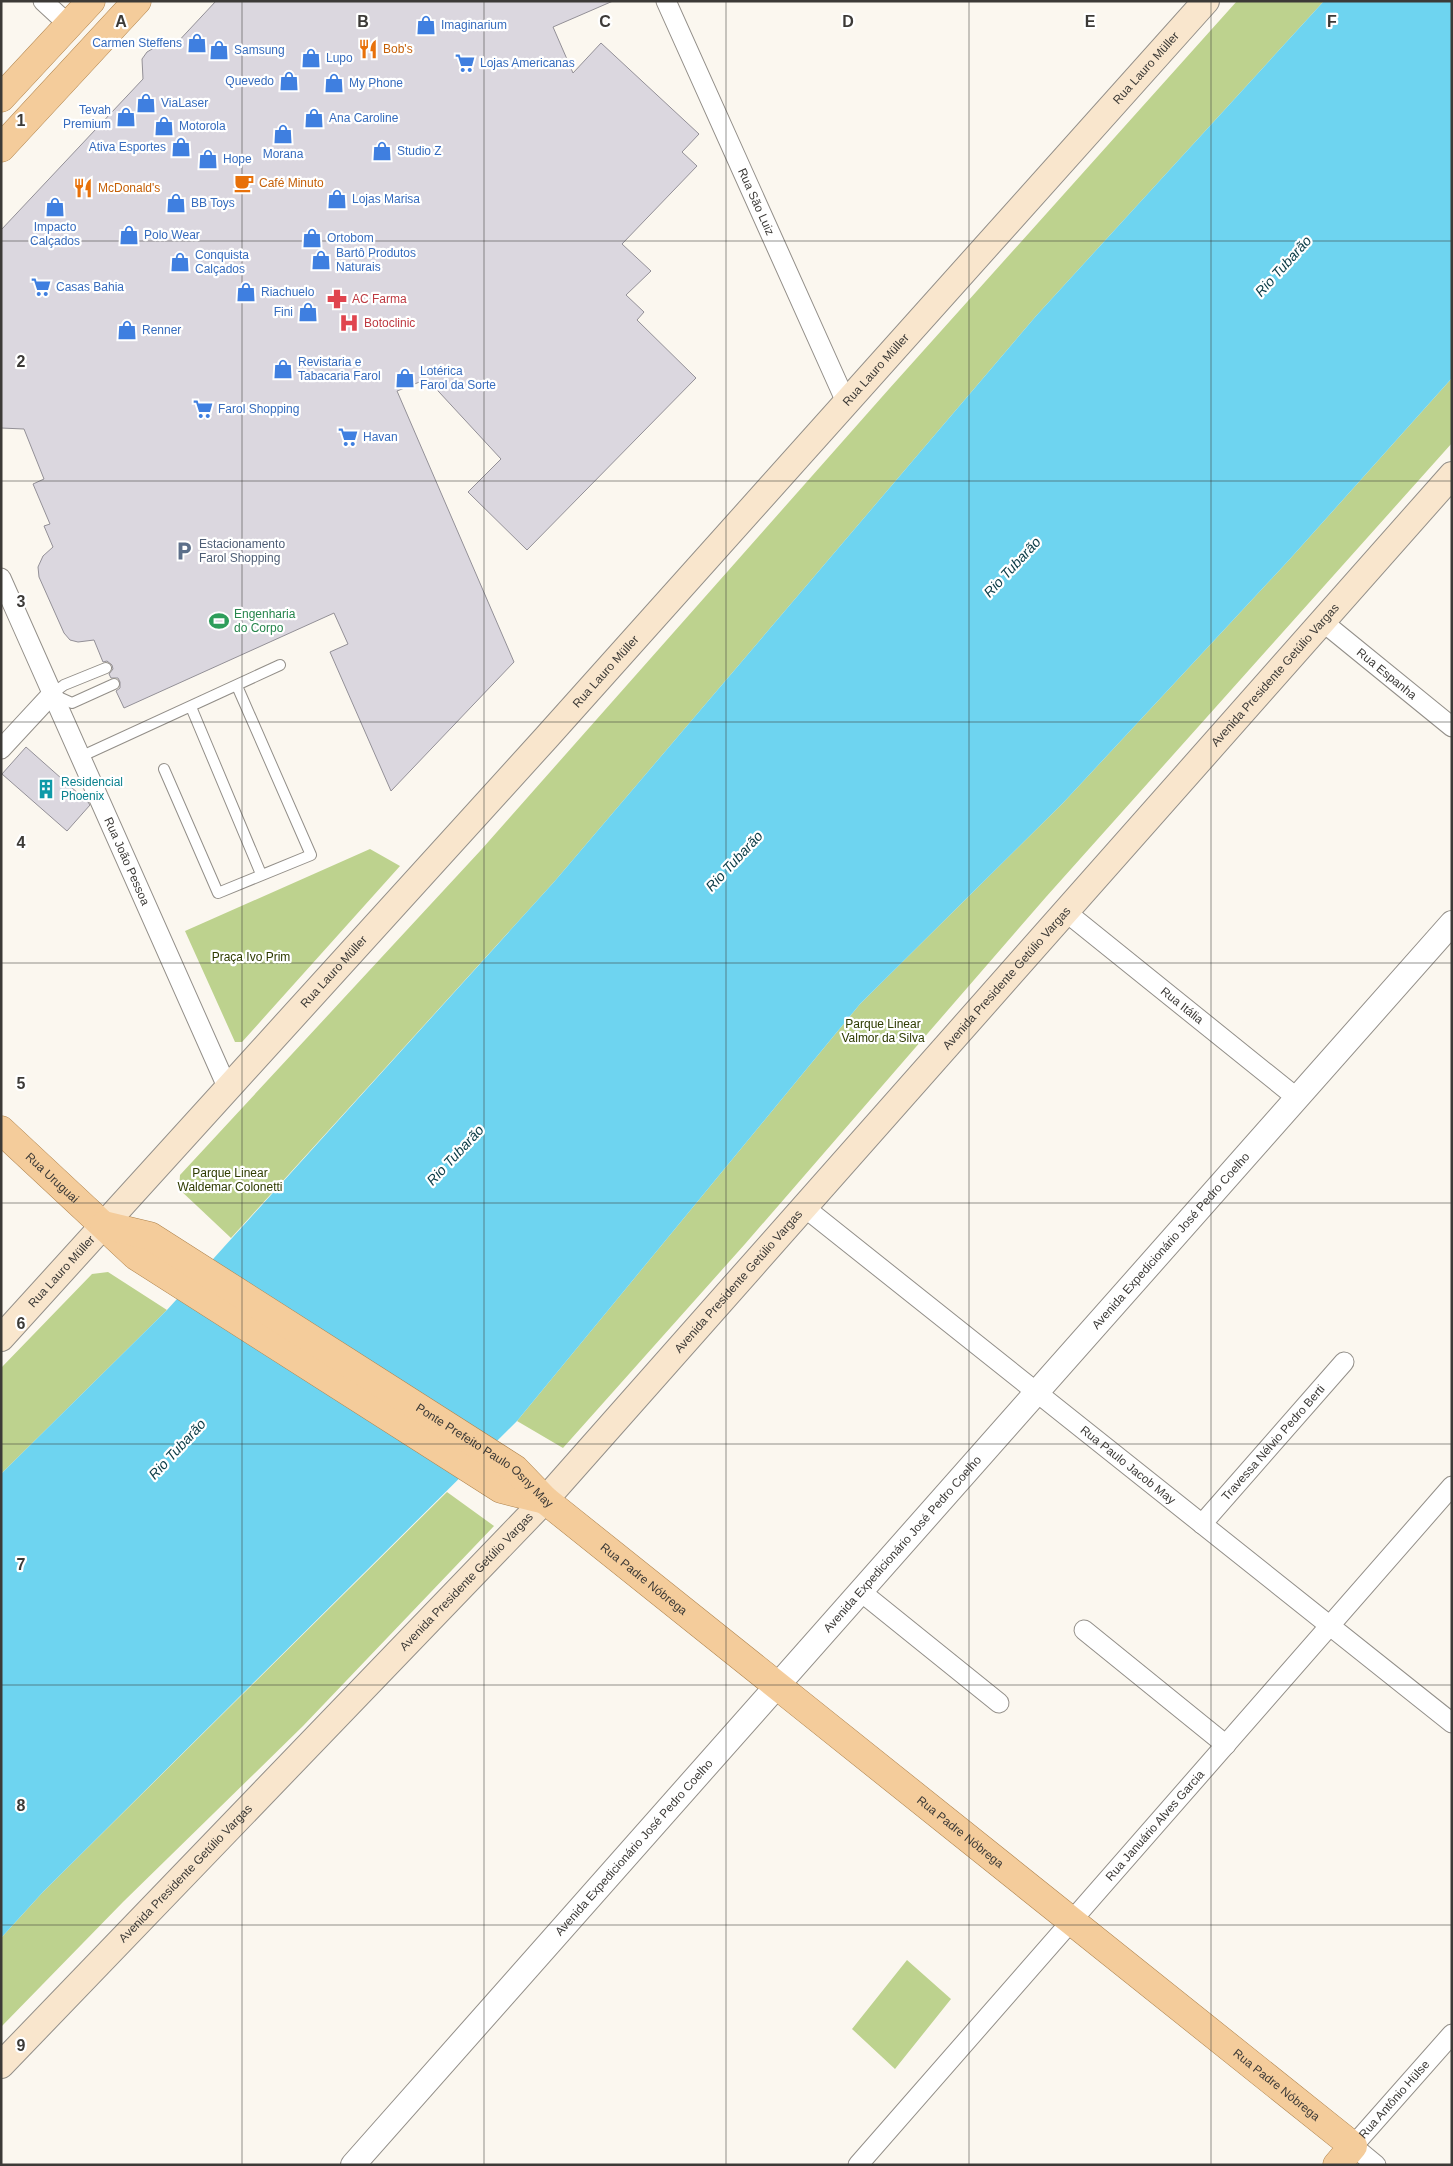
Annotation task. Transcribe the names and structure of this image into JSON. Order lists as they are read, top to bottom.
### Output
{
  "streets": {
    "main road": [
      "Rua Lauro Müller",
      "Avenida Presidente Getúlio Vargas",
      "Rua Uruguai",
      "Ponte Prefeito Paulo Osny May",
      "Rua Padre Nóbrega"
    ],
    "street": [
      "Rua São Luiz",
      "Rua Espanha",
      "Rua João Pessoa",
      "Rua Itália",
      "Avenida Expedicionário José Pedro Coelho",
      "Travessa Nélvio Pedro Berti",
      "Rua Paulo Jacob May",
      "Rua Januário Alves Garcia",
      "Rua Antônio Hülse"
    ]
  },
  "crossings": [
    ["Rua Lauro Müller", "Rua São Luiz"],
    ["Rua Lauro Müller", "Rua João Pessoa"],
    ["Rua Lauro Müller", "Rua Uruguai"],
    ["Rua Lauro Müller", "Ponte Prefeito Paulo Osny May"],
    ["Rua Espanha", "Avenida Presidente Getúlio Vargas"],
    ["Avenida Presidente Getúlio Vargas", "Rua Itália"],
    ["Avenida Presidente Getúlio Vargas", "Ponte Prefeito Paulo Osny May"],
    ["Avenida Presidente Getúlio Vargas", "Rua Paulo Jacob May"],
    ["Avenida Presidente Getúlio Vargas", "Rua Padre Nóbrega"],
    ["Rua Itália", "Avenida Expedicionário José Pedro Coelho"],
    ["Rua Uruguai", "Ponte Prefeito Paulo Osny May"],
    ["Avenida Expedicionário José Pedro Coelho", "Rua Paulo Jacob May"],
    ["Avenida Expedicionário José Pedro Coelho", "Rua Padre Nóbrega"],
    ["Travessa Nélvio Pedro Berti", "Rua Paulo Jacob May"],
    ["Ponte Prefeito Paulo Osny May", "Rua Padre Nóbrega"],
    ["Rua Paulo Jacob May", "Rua Januário Alves Garcia"],
    ["Rua Padre Nóbrega", "Rua Januário Alves Garcia"],
    ["Rua Padre Nóbrega", "Rua Antônio Hülse"]
  ],
  "water": ["Rio Tubarão"],
  "parks": ["Praça Ivo Prim", "Parque Linear Valmor da Silva", "Parque Linear Waldemar Colonetti"],
  "places": {
    "shop": [
      "Imaginarium",
      "Carmen Steffens",
      "Samsung",
      "Lupo",
      "Quevedo",
      "My Phone",
      "ViaLaser",
      "Tevah Premium",
      "Ana Caroline",
      "Motorola",
      "Morana",
      "Ativa Esportes",
      "Studio Z",
      "Hope",
      "Lojas Marisa",
      "BB Toys",
      "Impacto Calçados",
      "Polo Wear",
      "Ortobom",
      "Bartô Produtos Naturais",
      "Conquista Calçados",
      "Riachuelo",
      "Fini",
      "Renner",
      "Revistaria e Tabacaria Farol",
      "Lotérica Farol da Sorte"
    ],
    "restaurant": ["Bob's", "McDonald's"],
    "supermarket": [
      "Lojas Americanas",
      "Casas Bahia",
      "Farol Shopping",
      "Havan"
    ],
    "cafe": ["Café Minuto"],
    "pharmacy": ["AC Farma"],
    "hospital": ["Botoclinic"],
    "parking": ["Estacionamento Farol Shopping"],
    "sports": ["Engenharia do Corpo"],
    "building": ["Residencial Phoenix"]
  },
  "grid": {
    "columns": [
      "A",
      "B",
      "C",
      "D",
      "E",
      "F"
    ],
    "rows": [
      "1",
      "2",
      "3",
      "4",
      "5",
      "6",
      "7",
      "8",
      "9"
    ]
  }
}
